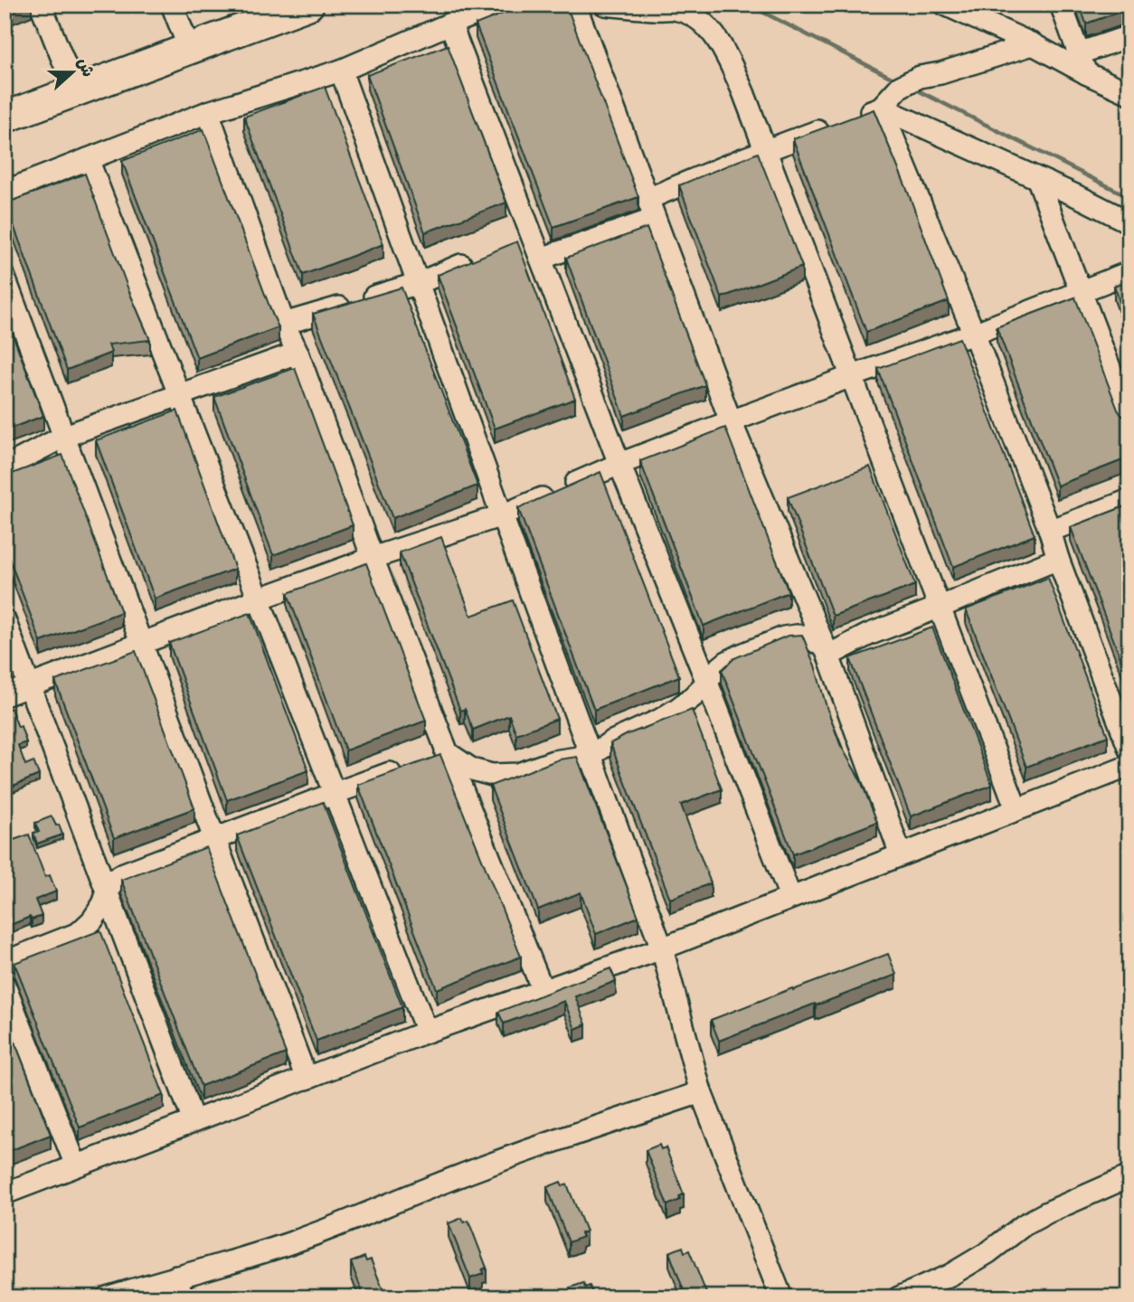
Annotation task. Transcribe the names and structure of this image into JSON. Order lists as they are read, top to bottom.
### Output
{
  "north": "right"
}
